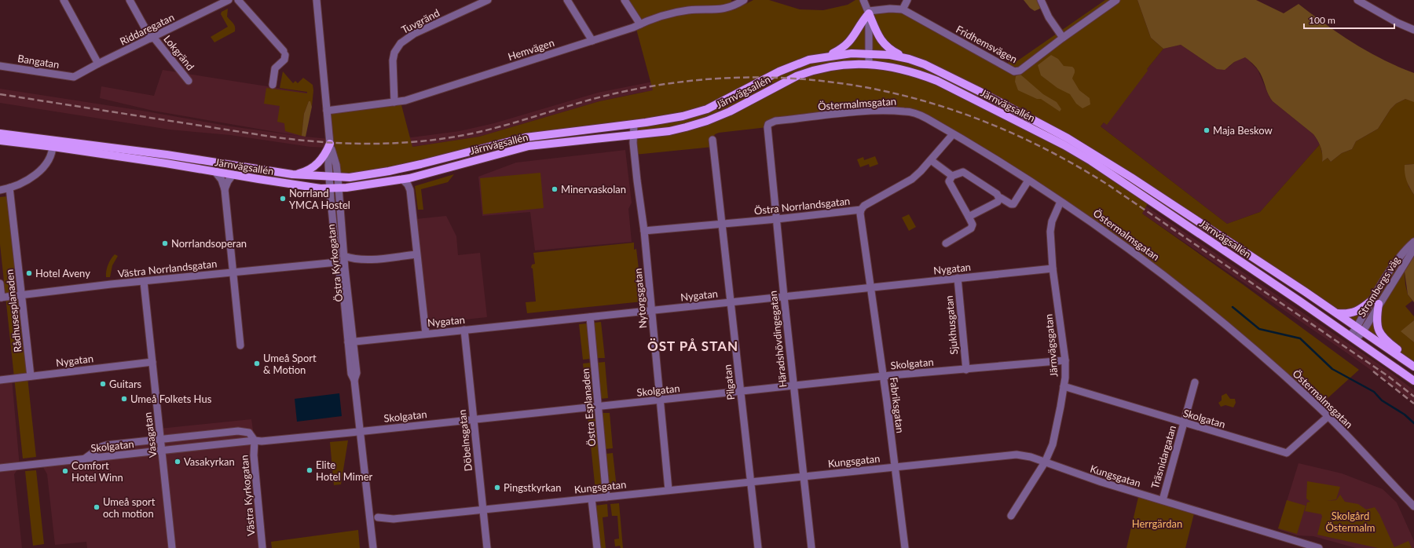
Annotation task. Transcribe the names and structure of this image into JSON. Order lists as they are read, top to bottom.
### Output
{
  "streets": {
    "main road": ["Järnvägsallén"],
    "street": [
      "Tuvgränd",
      "Riddaregatan",
      "Fridhemsvägen",
      "Hemvägen",
      "Lokgränd",
      "Bangatan",
      "Östermalmsgatan",
      "Östra Norrlandsgatan",
      "Östra Kyrkogatan",
      "Västra Norrlandsgatan",
      "Nygatan",
      "Strombergs väg",
      "Nytorgsgatan",
      "Rådhusesplanaden",
      "Sjukhusgatan",
      "Häradshövdingegatan",
      "Järnvägsgatan",
      "Skolgatan",
      "Pilgatan",
      "Fabriksgatan",
      "Östra Esplanaden",
      "Vasagatan",
      "Döbelnsgatan",
      "Träsnidargatan",
      "Kungsgatan",
      "Västra Kyrkogatan"
    ]
  },
  "crossings": [
    ["Tuvgränd", "Hemvägen"],
    ["Riddaregatan", "Lokgränd"],
    ["Riddaregatan", "Bangatan"],
    ["Hemvägen", "Östra Kyrkogatan"],
    ["Järnvägsallén", "Östra Kyrkogatan"],
    ["Järnvägsallén", "Strombergs väg"],
    ["Järnvägsallén", "Nytorgsgatan"],
    ["Östermalmsgatan", "Östra Norrlandsgatan"],
    ["Östermalmsgatan", "Häradshövdingegatan"],
    ["Östermalmsgatan", "Järnvägsgatan"],
    ["Östermalmsgatan", "Skolgatan"],
    ["Östra Norrlandsgatan", "Nytorgsgatan"],
    ["Östra Norrlandsgatan", "Häradshövdingegatan"],
    ["Östra Norrlandsgatan", "Pilgatan"],
    ["Östra Norrlandsgatan", "Fabriksgatan"],
    ["Östra Kyrkogatan", "Västra Norrlandsgatan"],
    ["Östra Kyrkogatan", "Nygatan"],
    ["Östra Kyrkogatan", "Skolgatan"],
    ["Västra Norrlandsgatan", "Rådhusesplanaden"],
    ["Västra Norrlandsgatan", "Vasagatan"],
    ["Nygatan", "Nytorgsgatan"],
    ["Nygatan", "Rådhusesplanaden"],
    ["Nygatan", "Sjukhusgatan"],
    ["Nygatan", "Häradshövdingegatan"],
    ["Nygatan", "Järnvägsgatan"],
    ["Nygatan", "Pilgatan"],
    ["Nygatan", "Fabriksgatan"],
    ["Nygatan", "Östra Esplanaden"],
    ["Nygatan", "Vasagatan"],
    ["Nygatan", "Döbelnsgatan"],
    ["Nytorgsgatan", "Skolgatan"],
    ["Nytorgsgatan", "Kungsgatan"],
    ["Sjukhusgatan", "Skolgatan"],
    ["Häradshövdingegatan", "Skolgatan"],
    ["Häradshövdingegatan", "Kungsgatan"],
    ["Järnvägsgatan", "Skolgatan"],
    ["Järnvägsgatan", "Kungsgatan"],
    ["Skolgatan", "Pilgatan"],
    ["Skolgatan", "Fabriksgatan"],
    ["Skolgatan", "Östra Esplanaden"],
    ["Skolgatan", "Vasagatan"],
    ["Skolgatan", "Döbelnsgatan"],
    ["Skolgatan", "Träsnidargatan"],
    ["Skolgatan", "Västra Kyrkogatan"],
    ["Pilgatan", "Kungsgatan"],
    ["Fabriksgatan", "Kungsgatan"],
    ["Östra Esplanaden", "Kungsgatan"],
    ["Döbelnsgatan", "Kungsgatan"],
    ["Träsnidargatan", "Kungsgatan"]
  ],
  "districts": ["ÖST PÅ STAN"],
  "parks": ["Skolgård Östermalm", "Herrgärdan"],
  "places": [
    "Maja Beskow",
    "Minervaskolan",
    "Norrland YMCA Hostel",
    "Norrlandsoperan",
    "Hotel Aveny",
    "Umeå Sport & Motion",
    "Guitars",
    "Umeå Folkets Hus",
    "Vasakyrkan",
    "Elite Hotel Mimer",
    "Comfort Hotel Winn",
    "Pingstkyrkan",
    "Umeå sport och motion"
  ],
  "scale_bar": "100 m"
}
